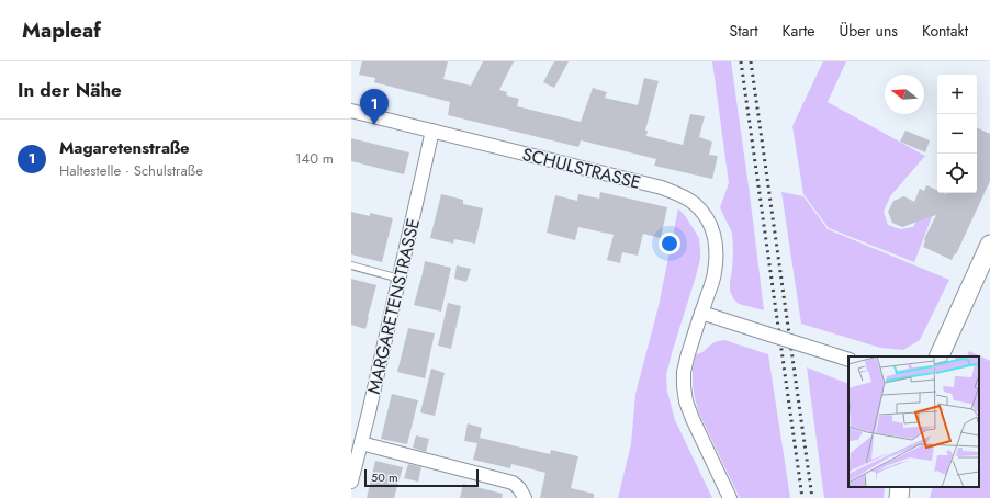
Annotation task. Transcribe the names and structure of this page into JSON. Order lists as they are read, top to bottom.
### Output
{
  "streets": {
    "street": ["SCHULSTRASSE", "MARGARETENSTRASSE"]
  },
  "crossings": [
    ["SCHULSTRASSE", "MARGARETENSTRASSE"]
  ],
  "scale_bar": "50 m",
  "north": "left",
  "page": {
    "header": "Mapleaf",
    "nav": [
      "Start",
      "Karte",
      "Über uns",
      "Kontakt"
    ],
    "heading": "In der Nähe",
    "map_buttons": ["+", "−"],
    "pins": "1",
    "list": [
      {
        "mark": "1",
        "name": "Magaretenstraße",
        "note": "Haltestelle · Schulstraße",
        "value": "140 m"
      }
    ],
    "scale": "50 m"
  }
}
